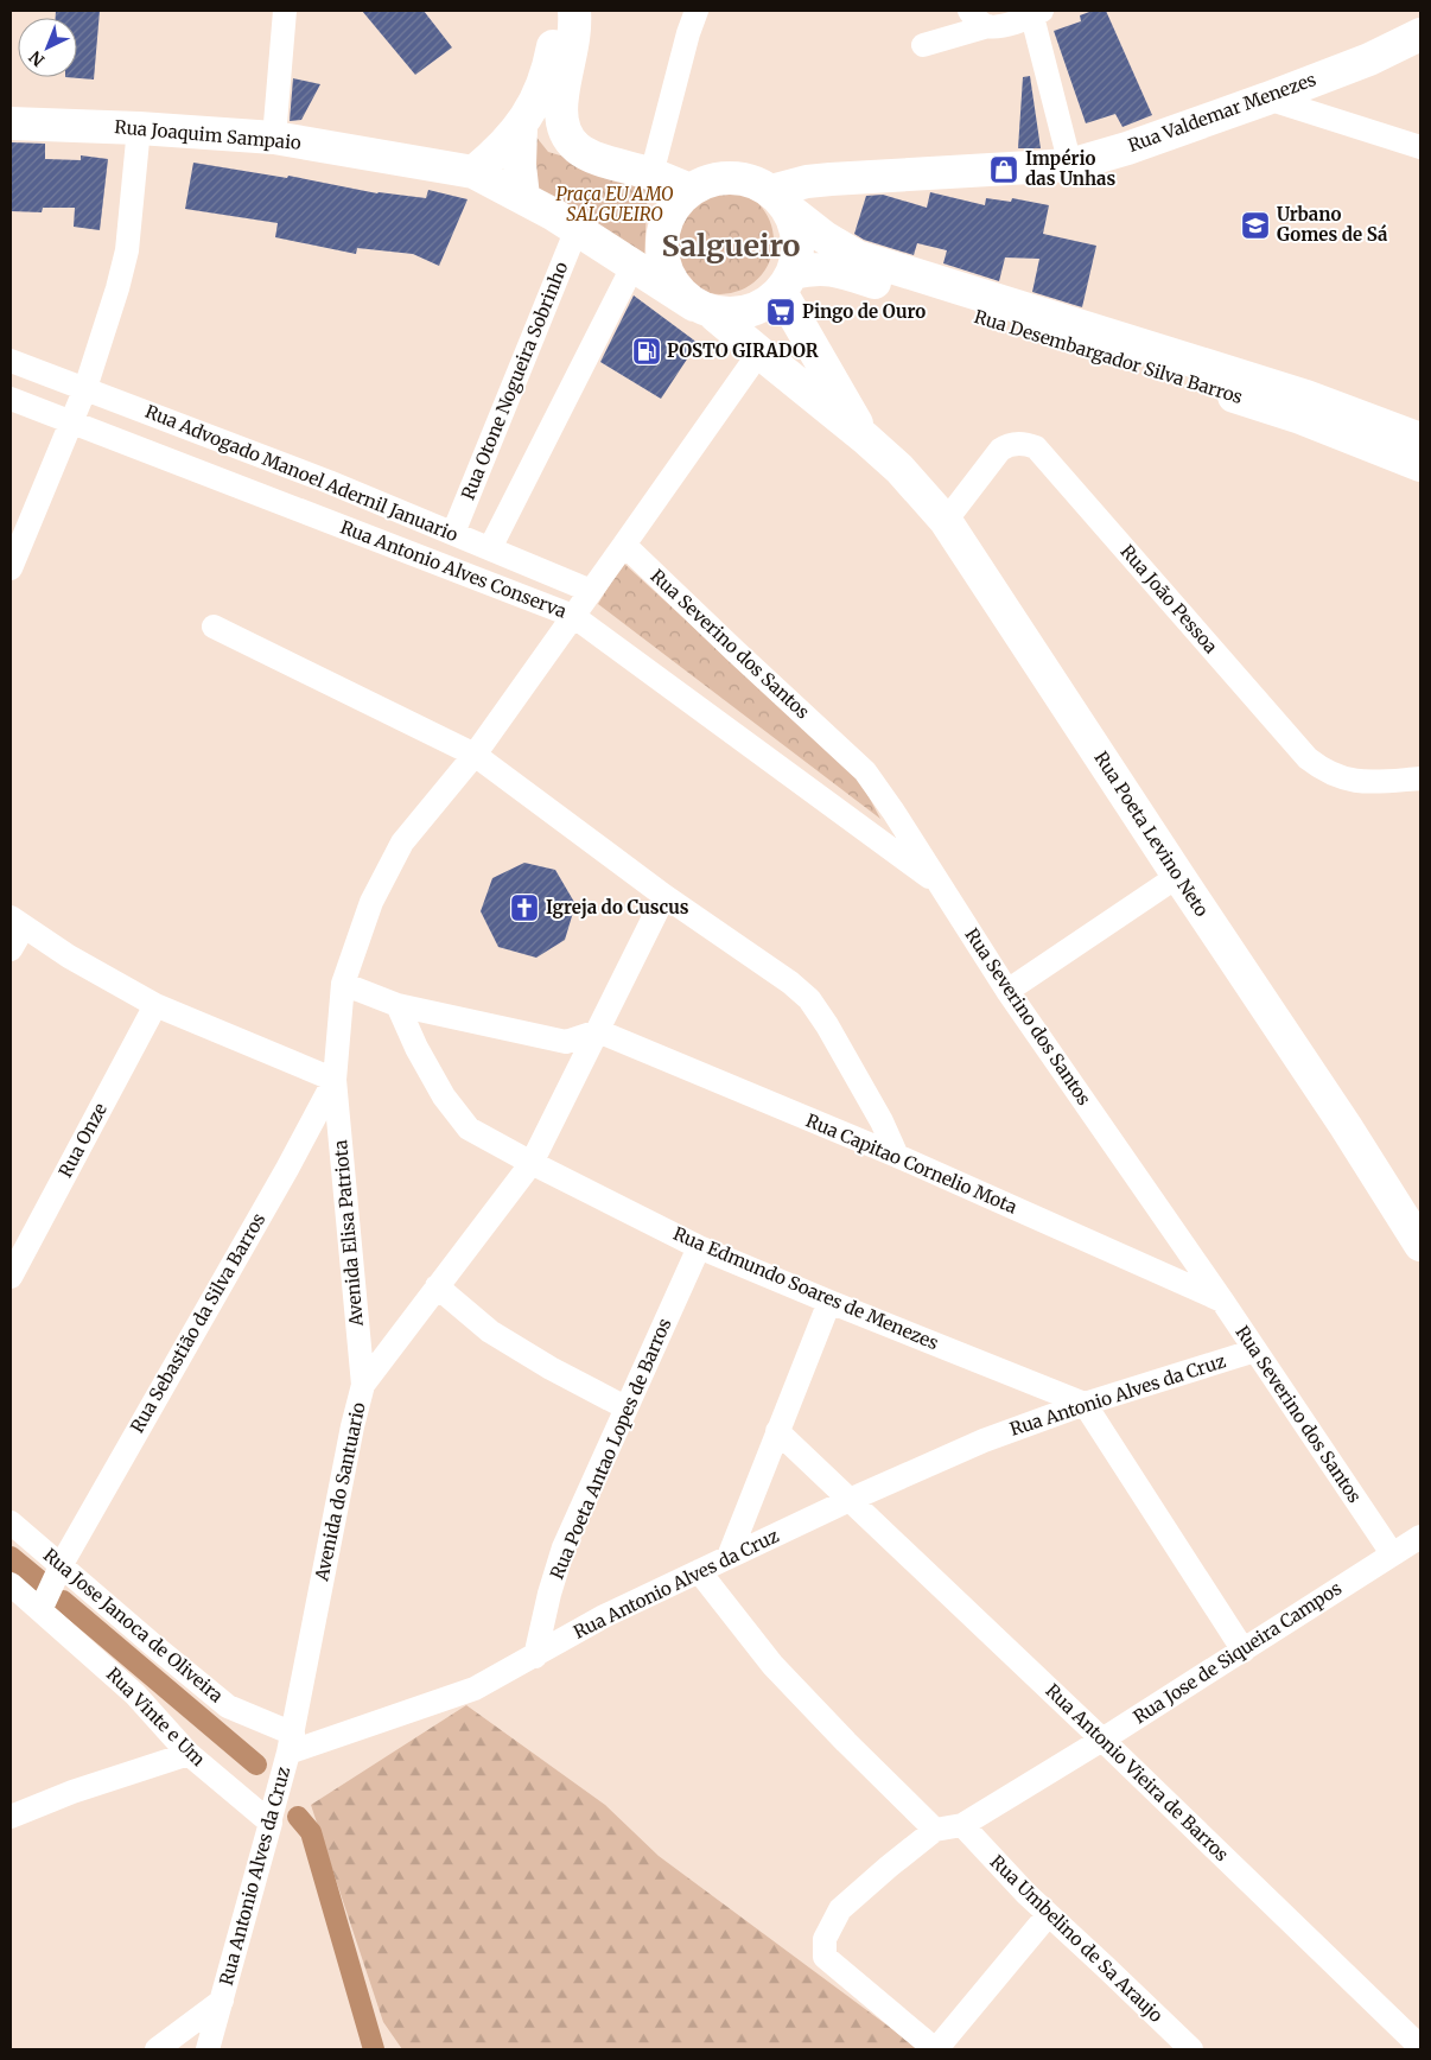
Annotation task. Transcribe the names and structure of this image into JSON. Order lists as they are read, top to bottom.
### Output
{
  "streets": {
    "main road": [
      "Rua Valdemar Menezes",
      "Rua Joaquim Sampaio",
      "Rua Desembargador Silva Barros",
      "Rua Poeta Levino Neto"
    ],
    "street": [
      "Rua Otone Nogueira Sobrinho",
      "Rua Advogado Manoel Adernil Januario",
      "Rua Antonio Alves Conserva",
      "Rua João Pessoa",
      "Rua Severino dos Santos",
      "Rua Onze",
      "Rua Capitao Cornelio Mota",
      "Avenida Elisa Patriota",
      "Rua Edmundo Soares de Menezes",
      "Rua Sebastião da Silva Barros",
      "Rua Antonio Alves da Cruz",
      "Rua Poeta Antao Lopes de Barros",
      "Avenida do Santuario",
      "Rua Jose Janoca de Oliveira",
      "Rua Jose de Siqueira Campos",
      "Rua Vinte e Um",
      "Rua Antonio Vieira de Barros",
      "Rua Umbelino de Sa Araujo"
    ]
  },
  "crossings": [
    ["Rua Valdemar Menezes", "Rua Joaquim Sampaio"],
    ["Rua Valdemar Menezes", "Rua Desembargador Silva Barros"],
    ["Rua Valdemar Menezes", "Rua Poeta Levino Neto"],
    ["Rua Joaquim Sampaio", "Rua Desembargador Silva Barros"],
    ["Rua Joaquim Sampaio", "Rua Otone Nogueira Sobrinho"],
    ["Rua Joaquim Sampaio", "Rua Poeta Levino Neto"],
    ["Rua Desembargador Silva Barros", "Rua Poeta Levino Neto"],
    ["Rua Otone Nogueira Sobrinho", "Rua Advogado Manoel Adernil Januario"],
    ["Rua Antonio Alves Conserva", "Rua Severino dos Santos"],
    ["Rua João Pessoa", "Rua Poeta Levino Neto"],
    ["Rua Severino dos Santos", "Rua Capitao Cornelio Mota"],
    ["Rua Severino dos Santos", "Rua Antonio Alves da Cruz"],
    ["Rua Severino dos Santos", "Rua Jose de Siqueira Campos"],
    ["Rua Capitao Cornelio Mota", "Avenida do Santuario"],
    ["Avenida Elisa Patriota", "Rua Sebastião da Silva Barros"],
    ["Avenida Elisa Patriota", "Avenida do Santuario"],
    ["Rua Edmundo Soares de Menezes", "Rua Antonio Alves da Cruz"],
    ["Rua Edmundo Soares de Menezes", "Rua Poeta Antao Lopes de Barros"],
    ["Rua Edmundo Soares de Menezes", "Avenida do Santuario"],
    ["Rua Sebastião da Silva Barros", "Rua Jose Janoca de Oliveira"],
    ["Rua Sebastião da Silva Barros", "Rua Vinte e Um"],
    ["Rua Antonio Alves da Cruz", "Rua Poeta Antao Lopes de Barros"],
    ["Rua Antonio Alves da Cruz", "Avenida do Santuario"],
    ["Rua Antonio Alves da Cruz", "Rua Jose Janoca de Oliveira"],
    ["Rua Antonio Alves da Cruz", "Rua Vinte e Um"],
    ["Rua Antonio Alves da Cruz", "Rua Antonio Vieira de Barros"],
    ["Avenida do Santuario", "Rua Jose Janoca de Oliveira"],
    ["Rua Jose de Siqueira Campos", "Rua Antonio Vieira de Barros"],
    ["Rua Jose de Siqueira Campos", "Rua Umbelino de Sa Araujo"]
  ],
  "districts": ["Salgueiro"],
  "parks": ["Praça EU AMO SALGUEIRO"],
  "places": {
    "shop": ["Império das Unhas"],
    "school or university": ["Urbano Gomes de Sá"],
    "supermarket": ["Pingo de Ouro"],
    "fuel station": ["POSTO GIRADOR"],
    "church": ["Igreja do Cuscus"]
  },
  "north": "bottom left"
}
